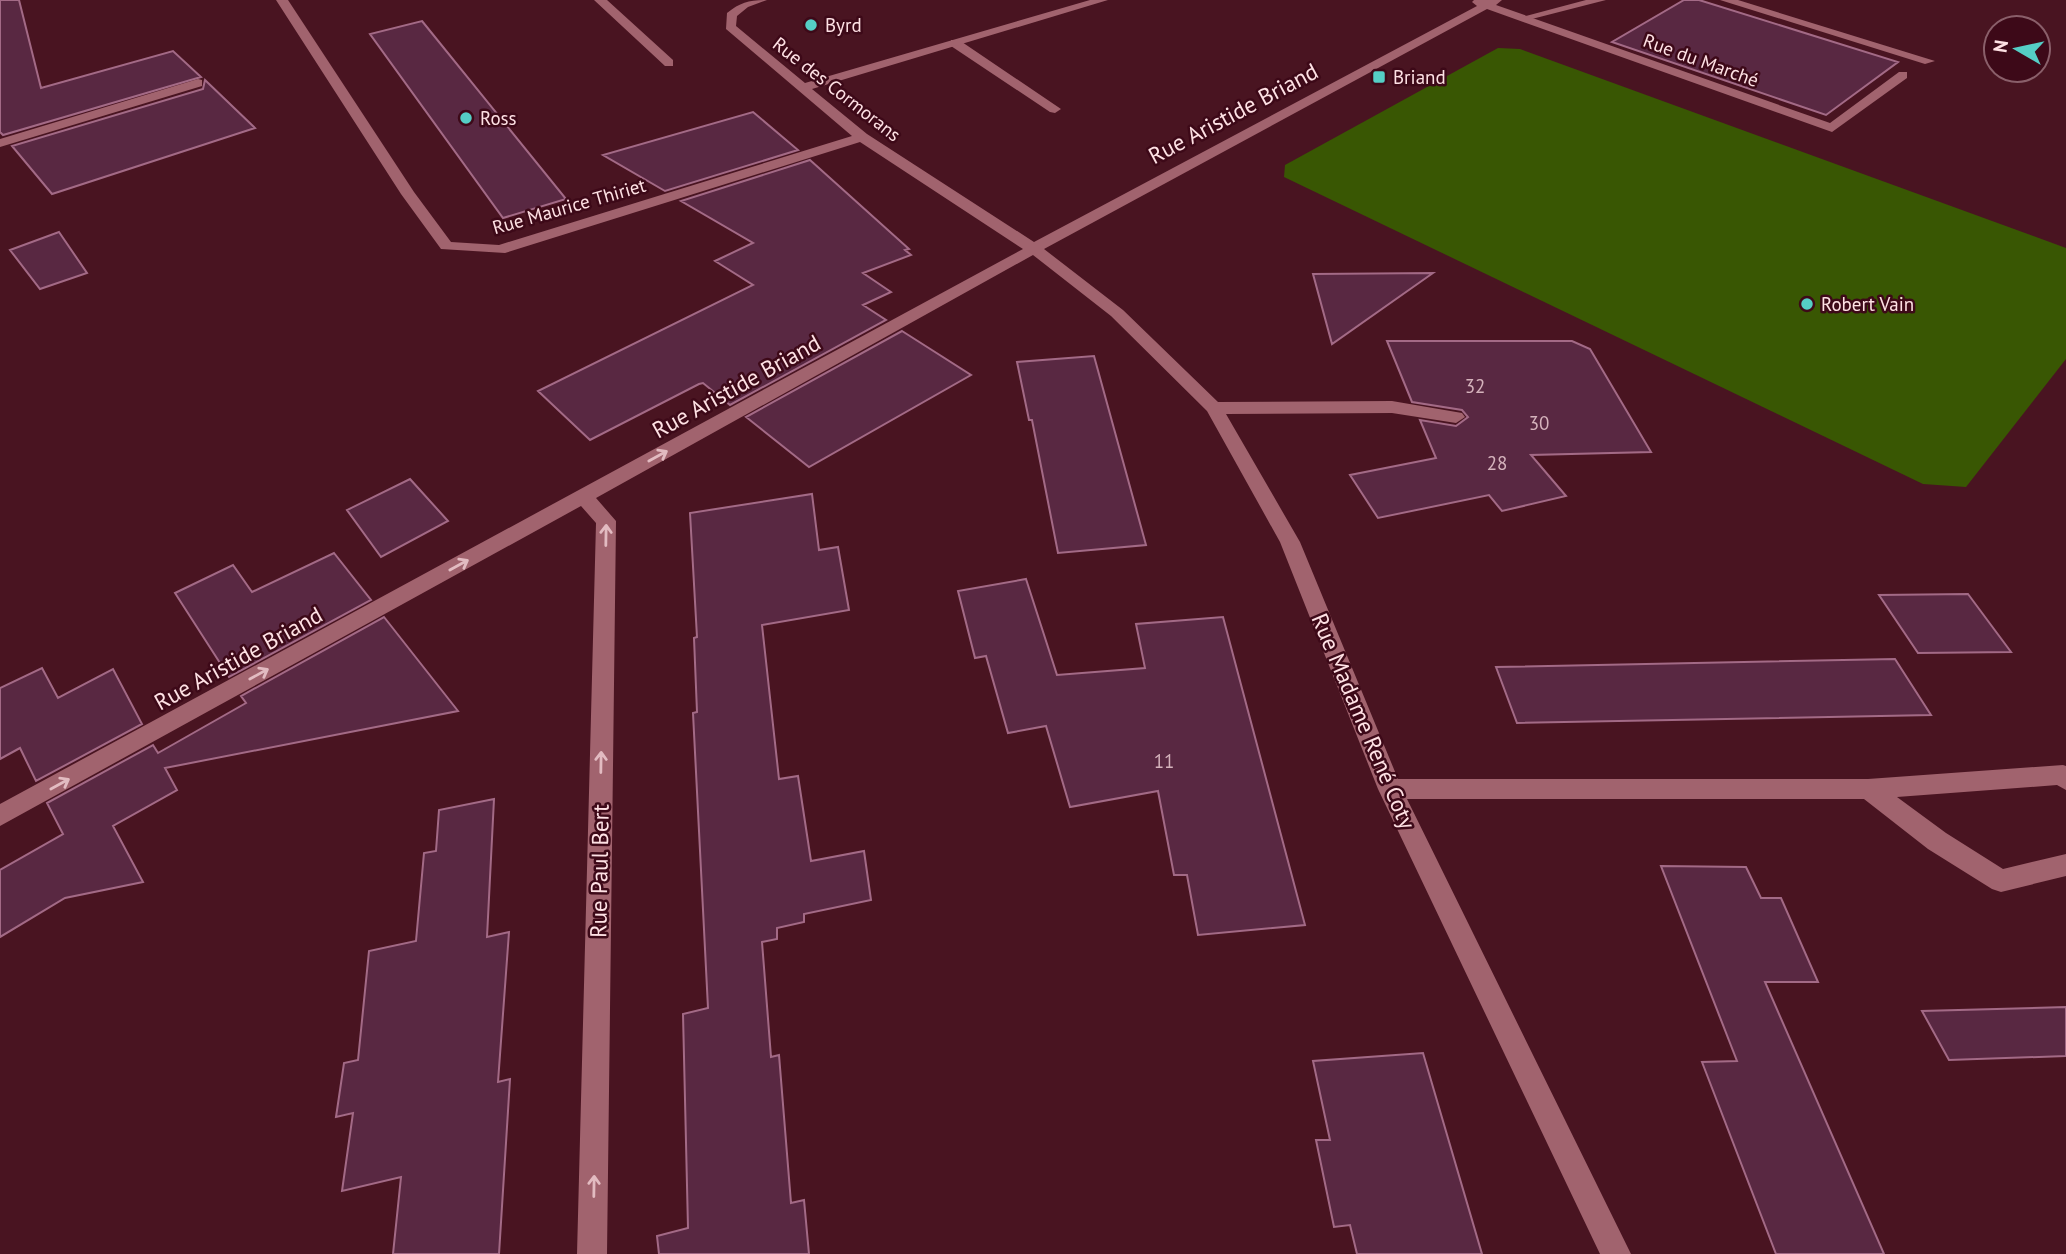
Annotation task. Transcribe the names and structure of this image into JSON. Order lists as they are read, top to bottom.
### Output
{
  "streets": {
    "street": [
      "Rue du Marché",
      "Rue des Cormorans",
      "Rue Aristide Briand",
      "Rue Maurice Thiriet",
      "Rue Madame René Coty",
      "Rue Paul Bert"
    ]
  },
  "crossings": [
    ["Rue du Marché", "Rue Aristide Briand"],
    ["Rue des Cormorans", "Rue Aristide Briand"],
    ["Rue des Cormorans", "Rue Maurice Thiriet"],
    ["Rue des Cormorans", "Rue Madame René Coty"],
    ["Rue Aristide Briand", "Rue Madame René Coty"],
    ["Rue Aristide Briand", "Rue Paul Bert"]
  ],
  "one_way": ["Rue Aristide Briand", "Rue Paul Bert"],
  "places": {
    "other": ["Byrd", "Ross", "Robert Vain"],
    "transit": ["Briand"]
  },
  "house_numbers": [
    "32",
    "30",
    "28",
    "11"
  ],
  "north": "left"
}
